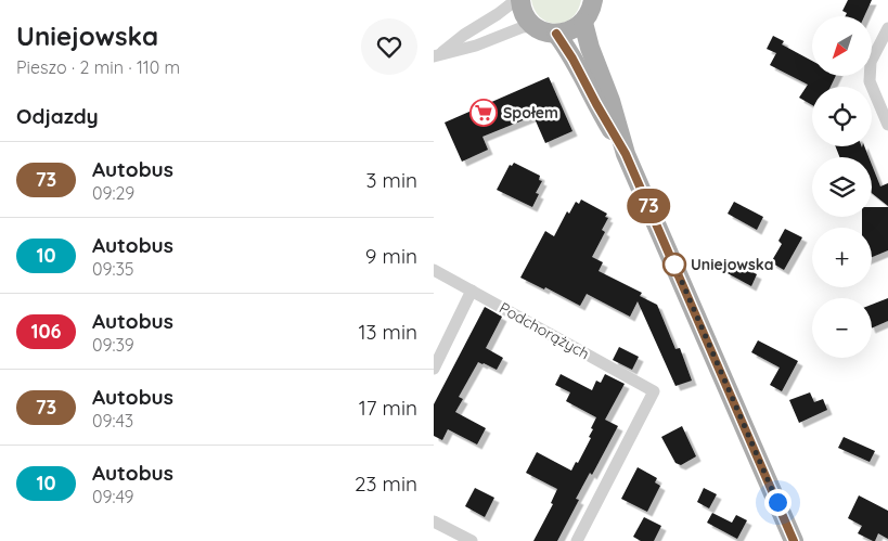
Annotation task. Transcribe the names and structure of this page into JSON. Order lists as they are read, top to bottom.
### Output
{
  "streets": {
    "street": ["Podchorążych"]
  },
  "places": {
    "supermarket": ["Społem"],
    "other": ["Uniejowska"]
  },
  "lines": ["bus line 73"],
  "north": "bottom left",
  "page": {
    "heading": [
      ["Uniejowska", "Pieszo · 2 min · 110 m"],
      "Odjazdy"
    ],
    "on_map": "73",
    "map_buttons": ["+", "−"],
    "list": [
      {
        "mark": "73",
        "name": "Autobus",
        "note": "09:29",
        "value": "3 min"
      },
      {
        "mark": "10",
        "name": "Autobus",
        "note": "09:35",
        "value": "9 min"
      },
      {
        "mark": "106",
        "name": "Autobus",
        "note": "09:39",
        "value": "13 min"
      },
      {
        "mark": "73",
        "name": "Autobus",
        "note": "09:43",
        "value": "17 min"
      },
      {
        "mark": "10",
        "name": "Autobus",
        "note": "09:49",
        "value": "23 min"
      }
    ]
  }
}
